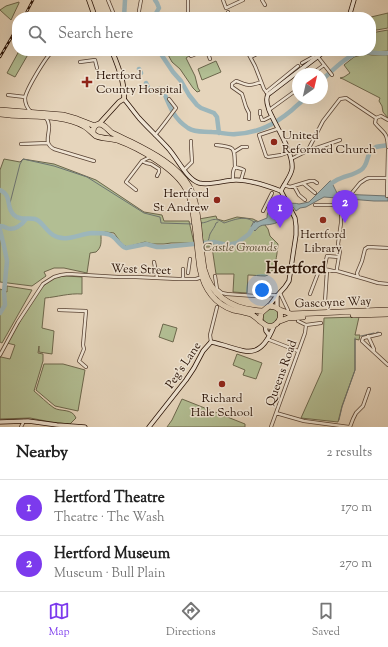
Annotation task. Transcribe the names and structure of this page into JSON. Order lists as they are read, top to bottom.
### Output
{
  "streets": {
    "highway": ["Gascoyne Way"],
    "main road": ["Peg's Lane"],
    "street": ["West Street", "Queens Road"]
  },
  "districts": ["Hertford"],
  "parks": ["Castle Grounds"],
  "places": {
    "health": ["Hertford County Hospital"],
    "other": [
      "United Reformed Church",
      "Hertford St Andrew",
      "Hertford Library",
      "Richard Hale School"
    ]
  },
  "north": "top right",
  "page": {
    "search": "Search here",
    "pins": ["2", "1"],
    "heading": ["Nearby", "2 results"],
    "list": [
      {
        "mark": "1",
        "name": "Hertford Theatre",
        "note": "Theatre · The Wash",
        "value": "170 m"
      },
      {
        "mark": "2",
        "name": "Hertford Museum",
        "note": "Museum · Bull Plain",
        "value": "270 m"
      }
    ],
    "nav": ["Map", "Directions", "Saved"]
  }
}
